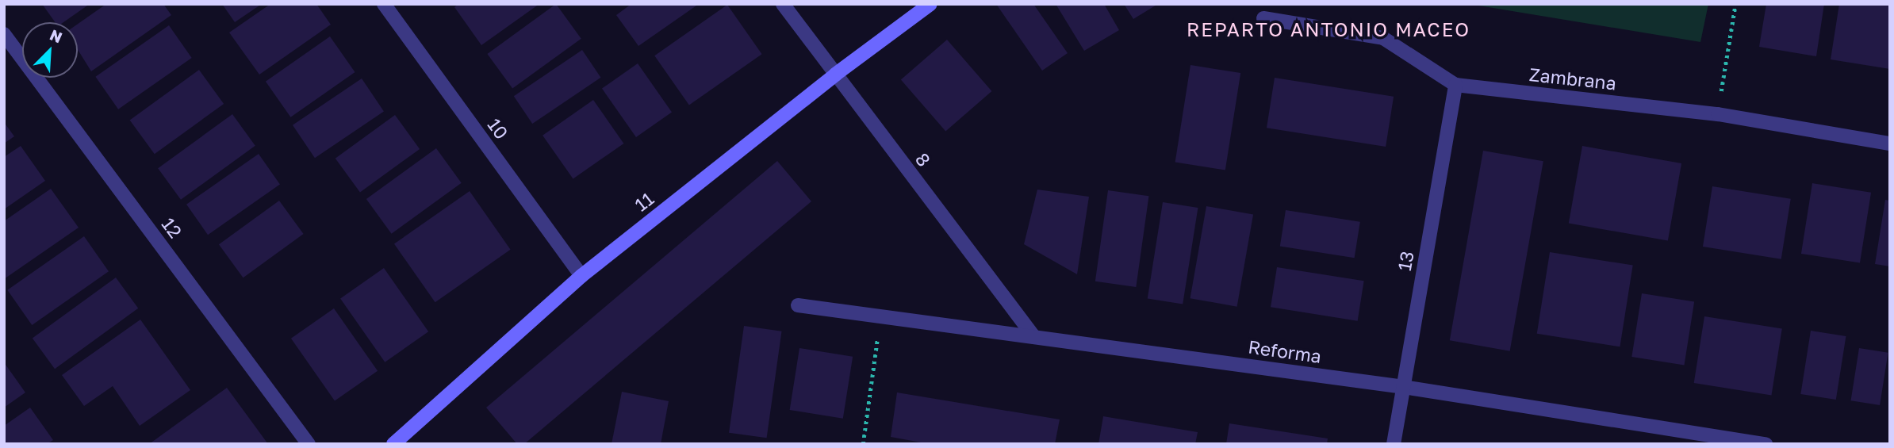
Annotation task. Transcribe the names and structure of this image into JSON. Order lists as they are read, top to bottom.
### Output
{
  "streets": {
    "street": [
      "Zambrana",
      "10",
      "8",
      "11",
      "12",
      "13",
      "Reforma"
    ]
  },
  "crossings": [
    ["Zambrana", "13"],
    ["10", "11"],
    ["8", "11"],
    ["8", "Reforma"],
    ["13", "Reforma"]
  ],
  "districts": ["REPARTO ANTONIO MACEO"],
  "north": "top right"
}
